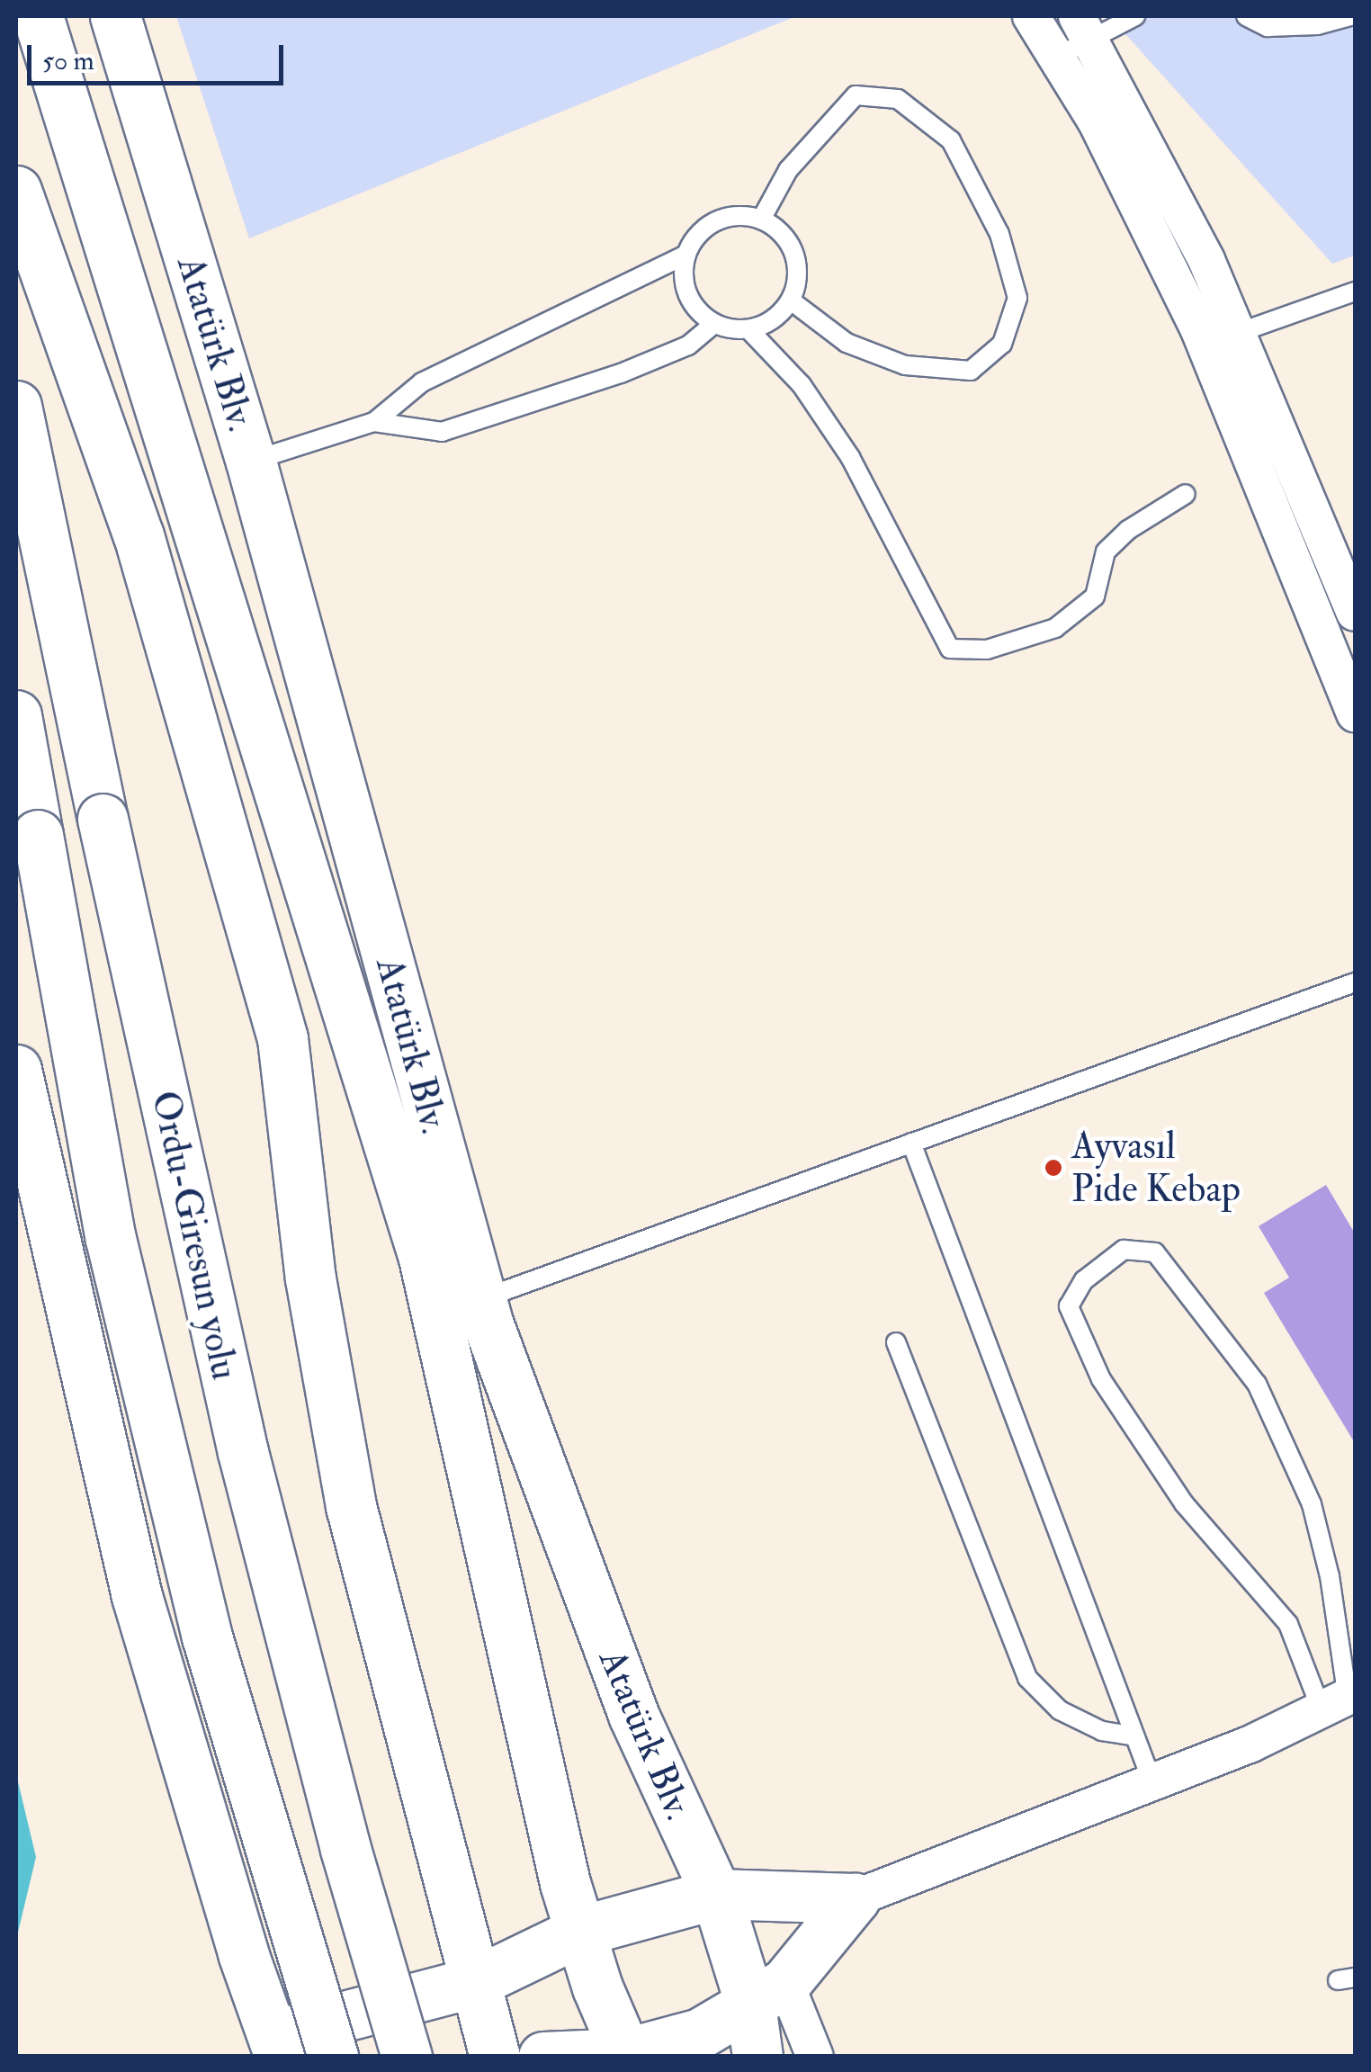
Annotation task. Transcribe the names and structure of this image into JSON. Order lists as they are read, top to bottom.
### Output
{
  "streets": {
    "main road": ["Atatürk Blv.", "Ordu-Giresun yolu"]
  },
  "places": ["Ayvasıl Pide Kebap"],
  "scale_bar": "50 m"
}
